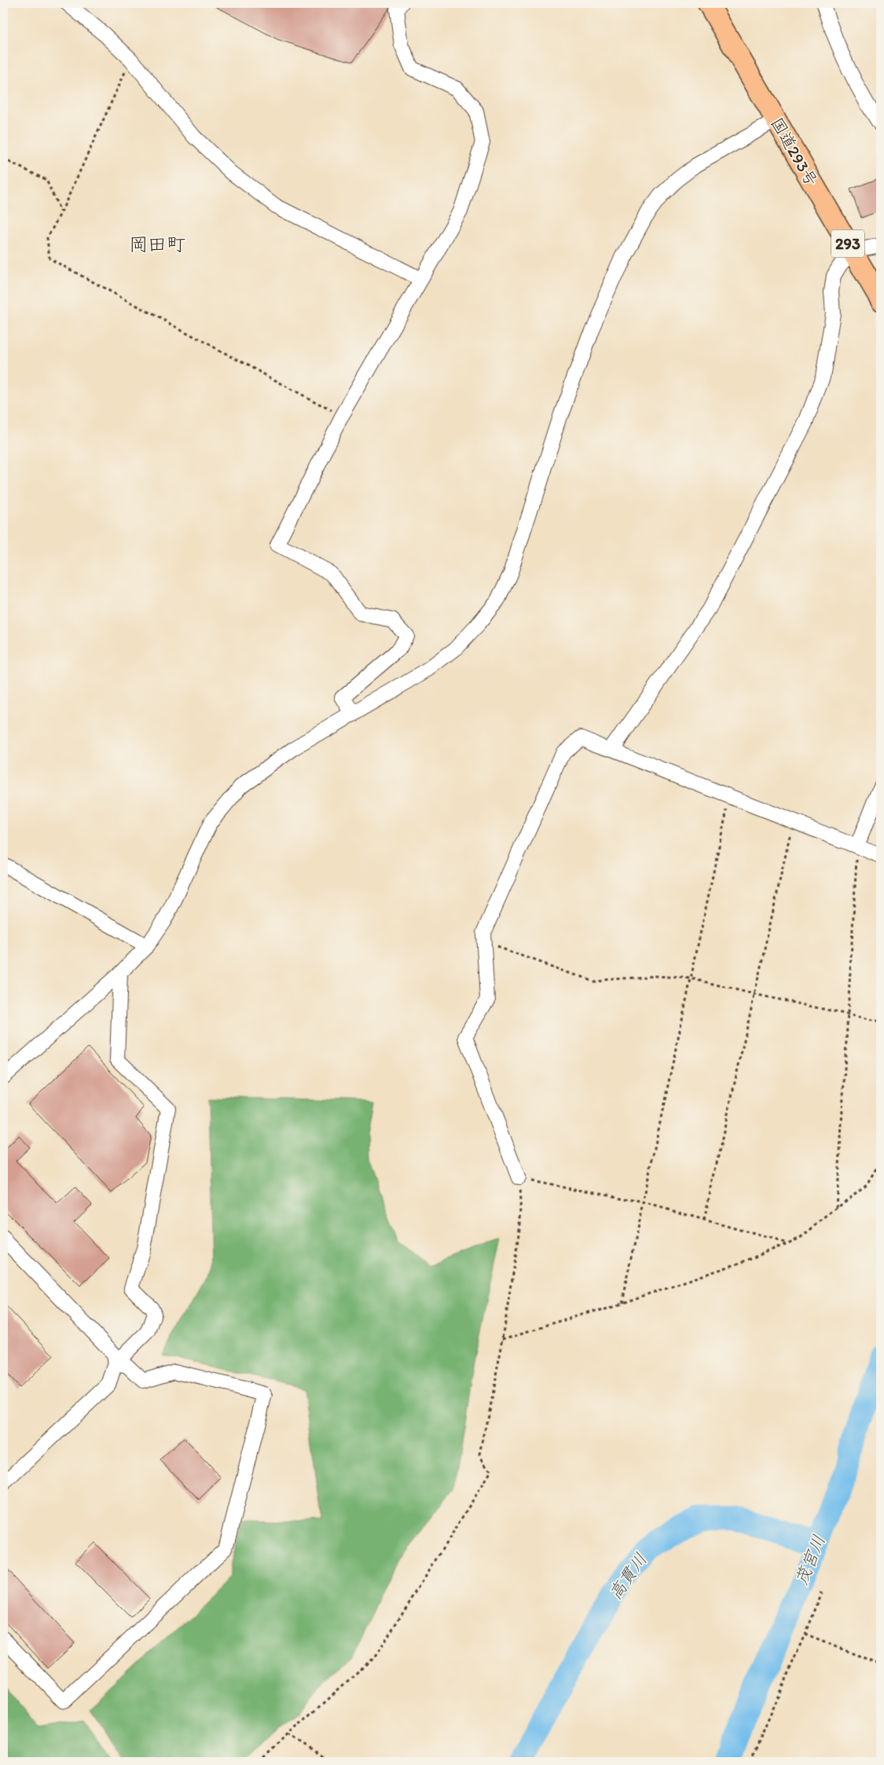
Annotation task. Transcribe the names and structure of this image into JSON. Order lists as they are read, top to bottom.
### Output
{
  "streets": {
    "highway": ["国道293号", "293"]
  },
  "districts": ["岡田町"],
  "water": ["茂宮川", "高貫川"]
}
